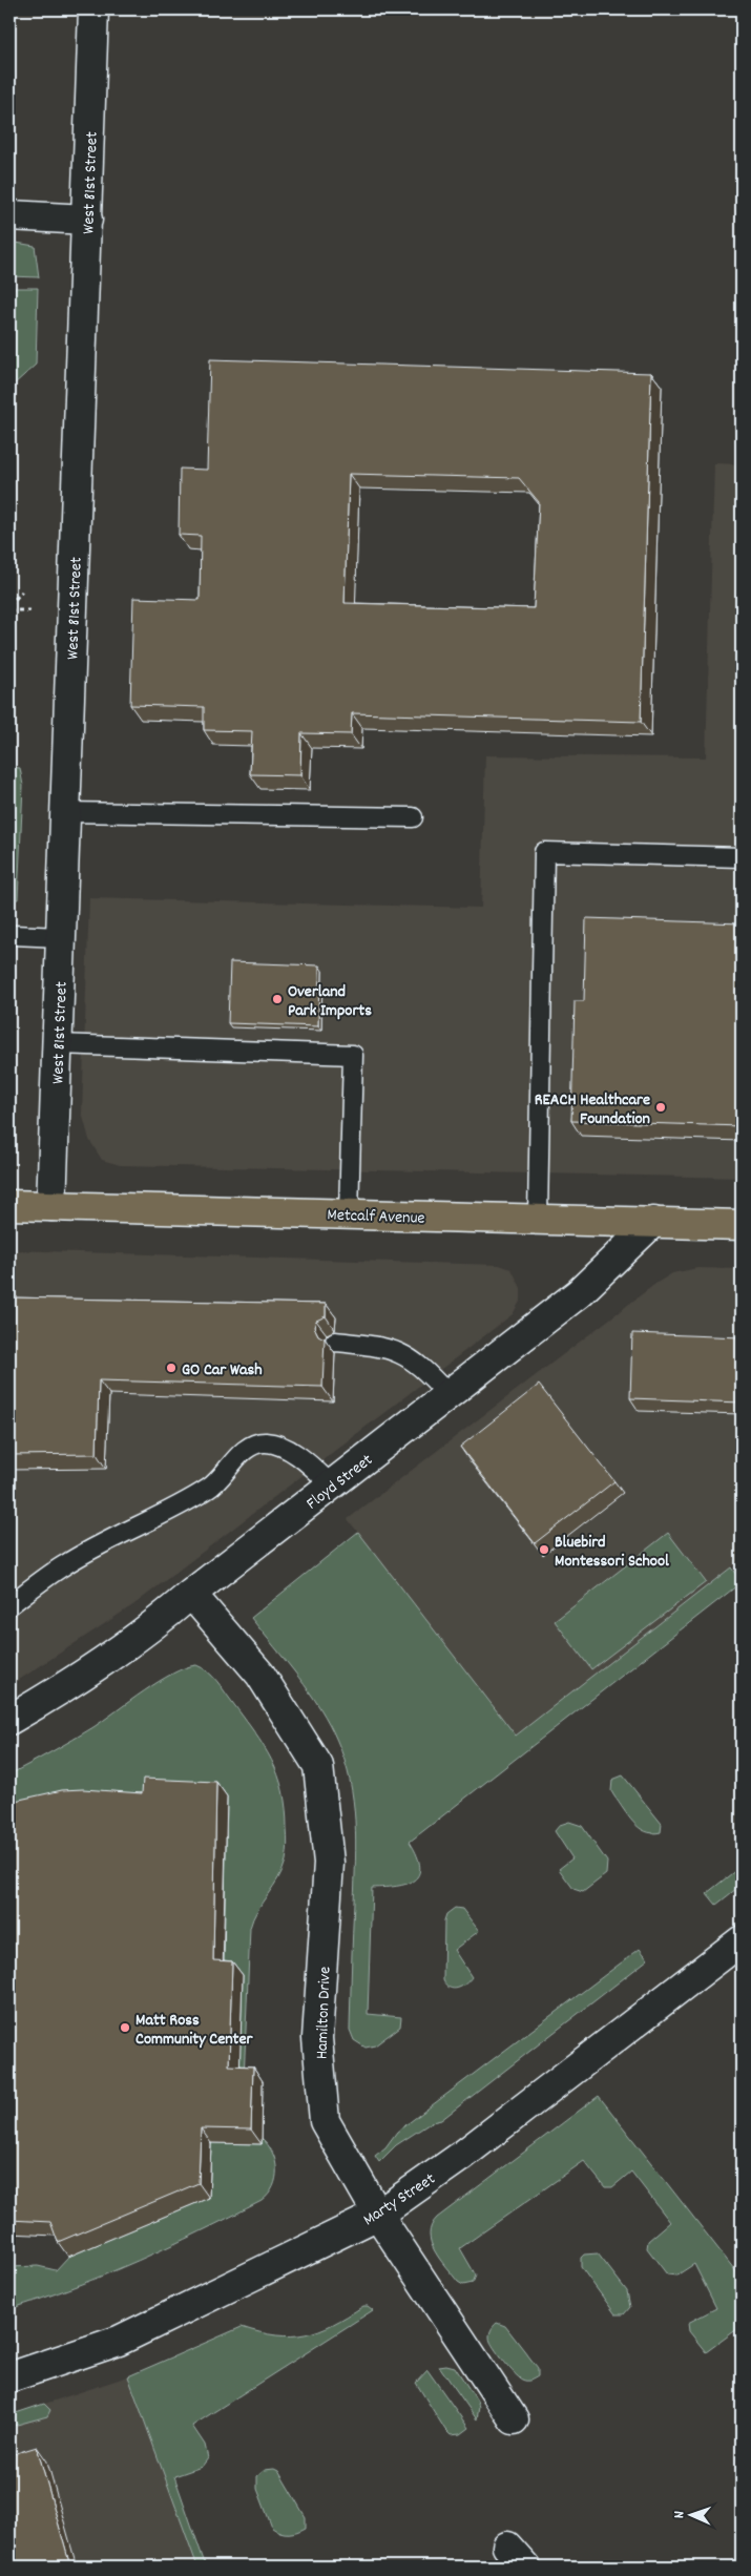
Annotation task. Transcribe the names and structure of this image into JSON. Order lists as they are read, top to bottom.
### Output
{
  "streets": {
    "main road": ["Metcalf Avenue"],
    "street": [
      "West 81st Street",
      "Floyd Street",
      "Hamilton Drive",
      "Marty Street"
    ]
  },
  "crossings": [
    ["West 81st Street", "Metcalf Avenue"],
    ["Metcalf Avenue", "Floyd Street"],
    ["Floyd Street", "Hamilton Drive"],
    ["Hamilton Drive", "Marty Street"]
  ],
  "places": [
    "Overland Park Imports",
    "REACH Healthcare Foundation",
    "GO Car Wash",
    "Bluebird Montessori School",
    "Matt Ross Community Center"
  ],
  "north": "left"
}
